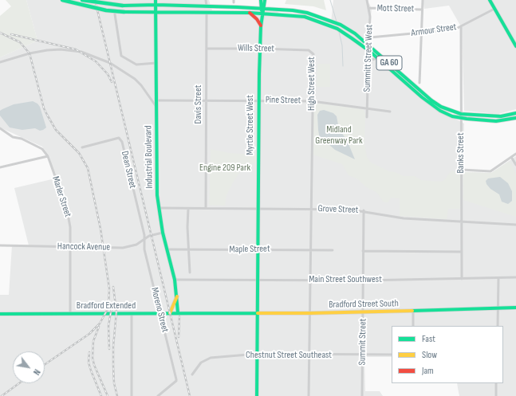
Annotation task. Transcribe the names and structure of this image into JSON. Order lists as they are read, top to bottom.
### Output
{
  "streets": {
    "main road": [
      "GA 60",
      "Davis Street",
      "Myrtle Street West",
      "Industrial Boulevard",
      "Bradford Street South",
      "Bradford Extended"
    ],
    "street": [
      "Mott Street",
      "Armour Street",
      "Wills Street",
      "Summitt Street West",
      "High Street West",
      "Pine Street",
      "Banks Street",
      "Dean Street",
      "Marler Street",
      "Grove Street",
      "Hancock Avenue",
      "Maple Street",
      "Main Street Southwest",
      "Moreno Street",
      "Summit Street",
      "Chestnut Street Southeast"
    ]
  },
  "crossings": [
    ["Mott Street", "Summitt Street West"],
    ["Armour Street", "Summitt Street West"],
    ["Armour Street", "Banks Street"],
    ["Wills Street", "High Street West"],
    ["Wills Street", "Davis Street"],
    ["Wills Street", "Myrtle Street West"],
    ["Summitt Street West", "GA 60"],
    ["Summitt Street West", "Pine Street"],
    ["GA 60", "Davis Street"],
    ["GA 60", "Myrtle Street West"],
    ["GA 60", "Banks Street"],
    ["GA 60", "Industrial Boulevard"],
    ["High Street West", "Pine Street"],
    ["High Street West", "Grove Street"],
    ["High Street West", "Maple Street"],
    ["High Street West", "Main Street Southwest"],
    ["High Street West", "Bradford Street South"],
    ["High Street West", "Chestnut Street Southeast"],
    ["Pine Street", "Davis Street"],
    ["Pine Street", "Myrtle Street West"],
    ["Pine Street", "Industrial Boulevard"],
    ["Davis Street", "Grove Street"],
    ["Myrtle Street West", "Grove Street"],
    ["Myrtle Street West", "Maple Street"],
    ["Myrtle Street West", "Main Street Southwest"],
    ["Myrtle Street West", "Bradford Street South"],
    ["Myrtle Street West", "Chestnut Street Southeast"],
    ["Banks Street", "Grove Street"],
    ["Banks Street", "Main Street Southwest"],
    ["Industrial Boulevard", "Grove Street"],
    ["Industrial Boulevard", "Hancock Avenue"],
    ["Industrial Boulevard", "Maple Street"],
    ["Industrial Boulevard", "Main Street Southwest"],
    ["Industrial Boulevard", "Bradford Extended"],
    ["Dean Street", "Hancock Avenue"],
    ["Dean Street", "Moreno Street"],
    ["Marler Street", "Hancock Avenue"],
    ["Marler Street", "Bradford Extended"],
    ["Grove Street", "Summit Street"],
    ["Hancock Avenue", "Moreno Street"],
    ["Main Street Southwest", "Summit Street"],
    ["Bradford Street South", "Bradford Extended"],
    ["Bradford Street South", "Summit Street"],
    ["Bradford Extended", "Moreno Street"],
    ["Summit Street", "Chestnut Street Southeast"]
  ],
  "parks": ["Midland Greenway Park", "Engine 209 Park"],
  "legend": ["Fast", "Slow", "Jam"],
  "north": "bottom right"
}
